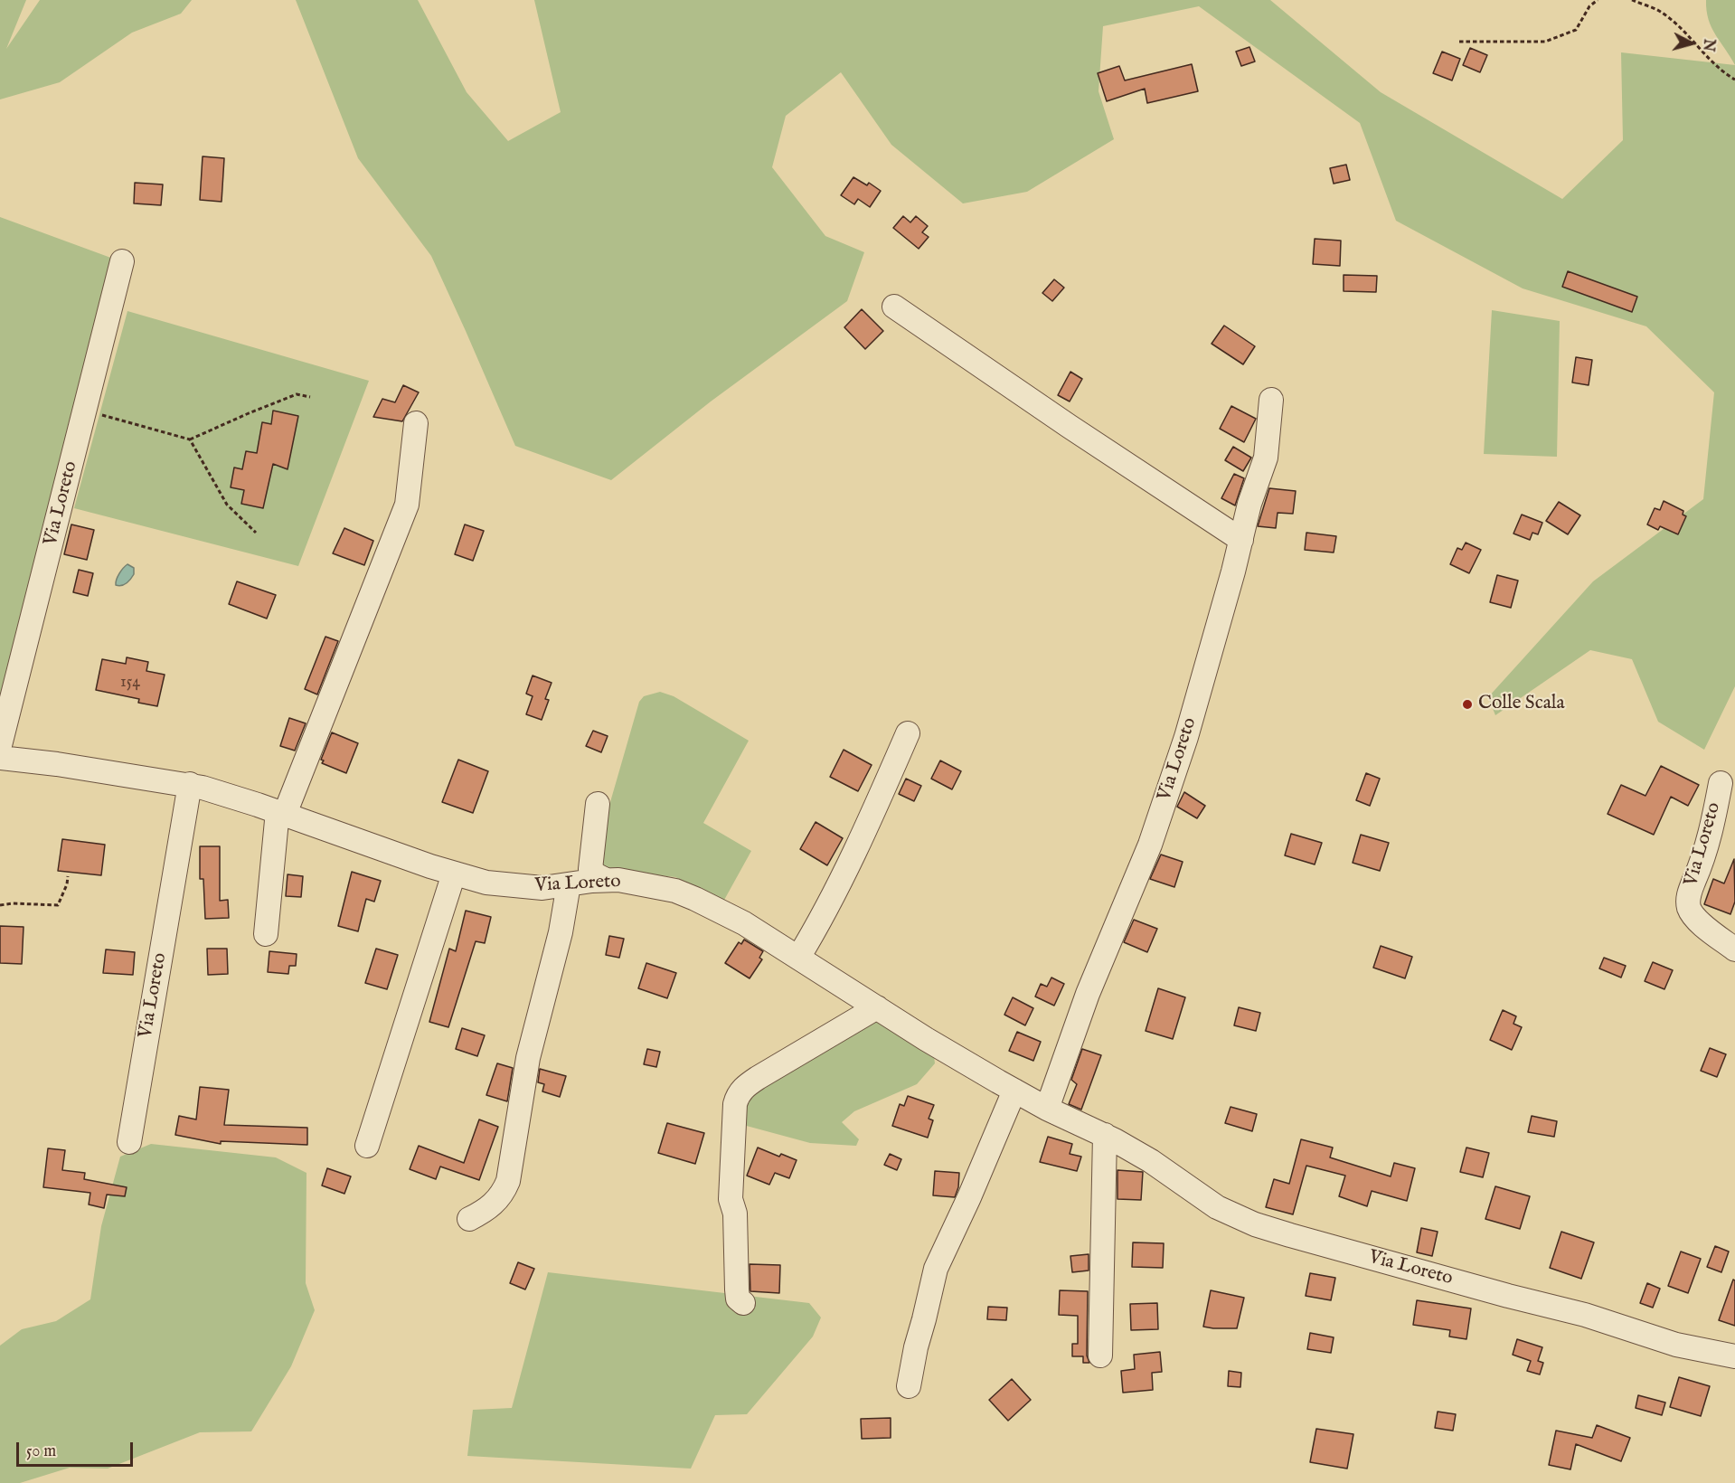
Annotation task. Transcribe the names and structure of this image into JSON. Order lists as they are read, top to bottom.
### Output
{
  "streets": {
    "street": ["Via Loreto"]
  },
  "places": ["Colle Scala"],
  "house_numbers": ["154"],
  "scale_bar": "50 m",
  "north": "right"
}
